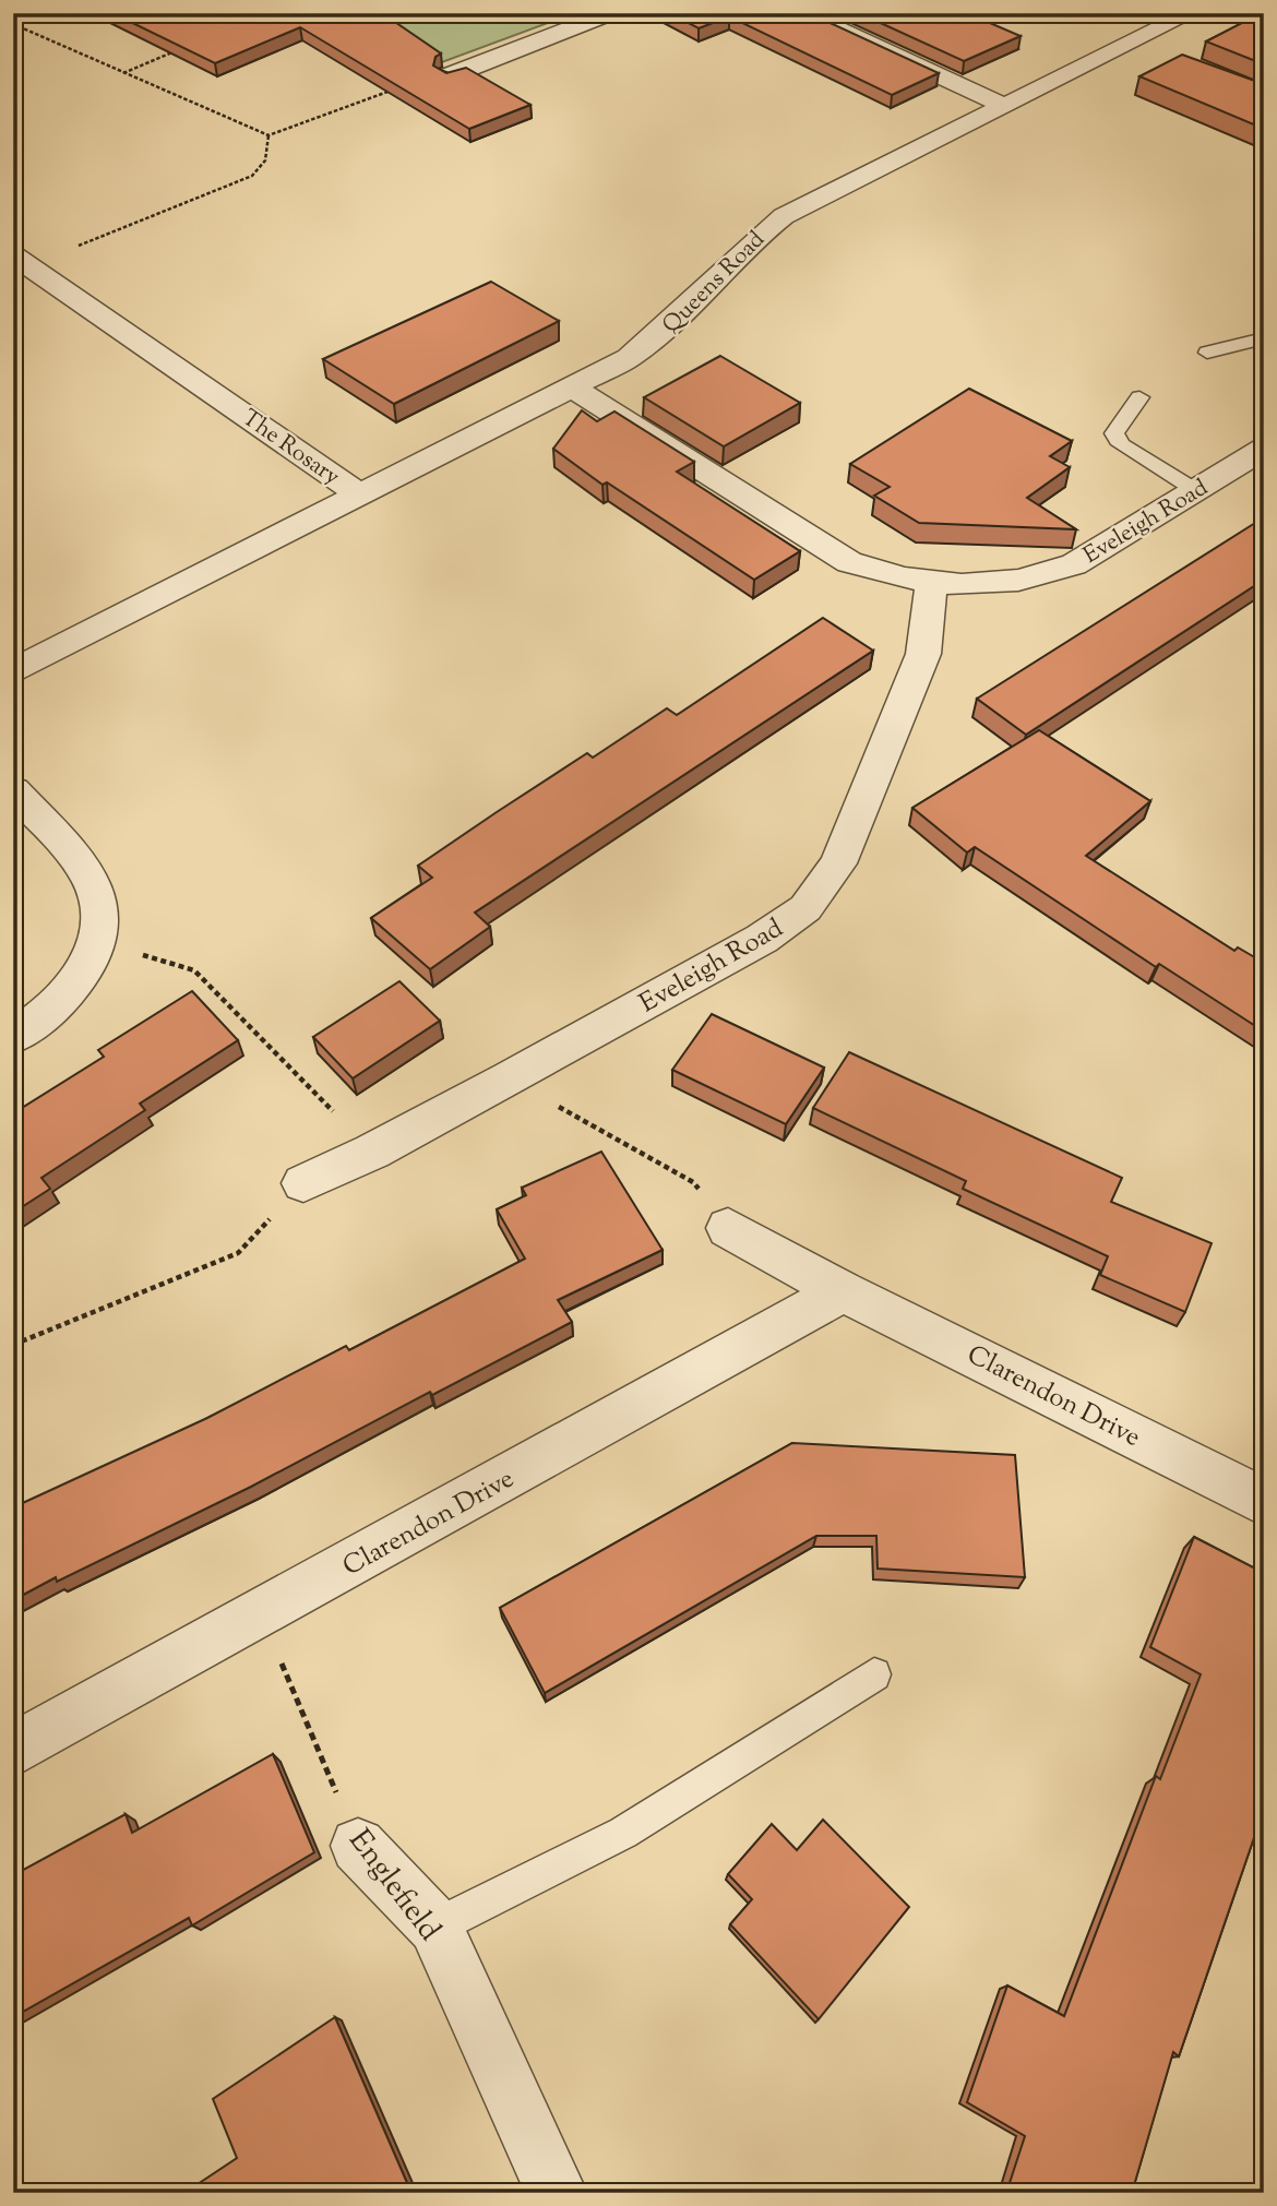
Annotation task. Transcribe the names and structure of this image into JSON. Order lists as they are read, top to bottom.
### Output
{
  "streets": {
    "street": [
      "Queens Road",
      "The Rosary",
      "Eveleigh Road",
      "Clarendon Drive",
      "Englefield"
    ]
  },
  "crossings": [
    ["Queens Road", "The Rosary"],
    ["Queens Road", "Eveleigh Road"],
    ["Clarendon Drive", "Englefield"]
  ]
}
